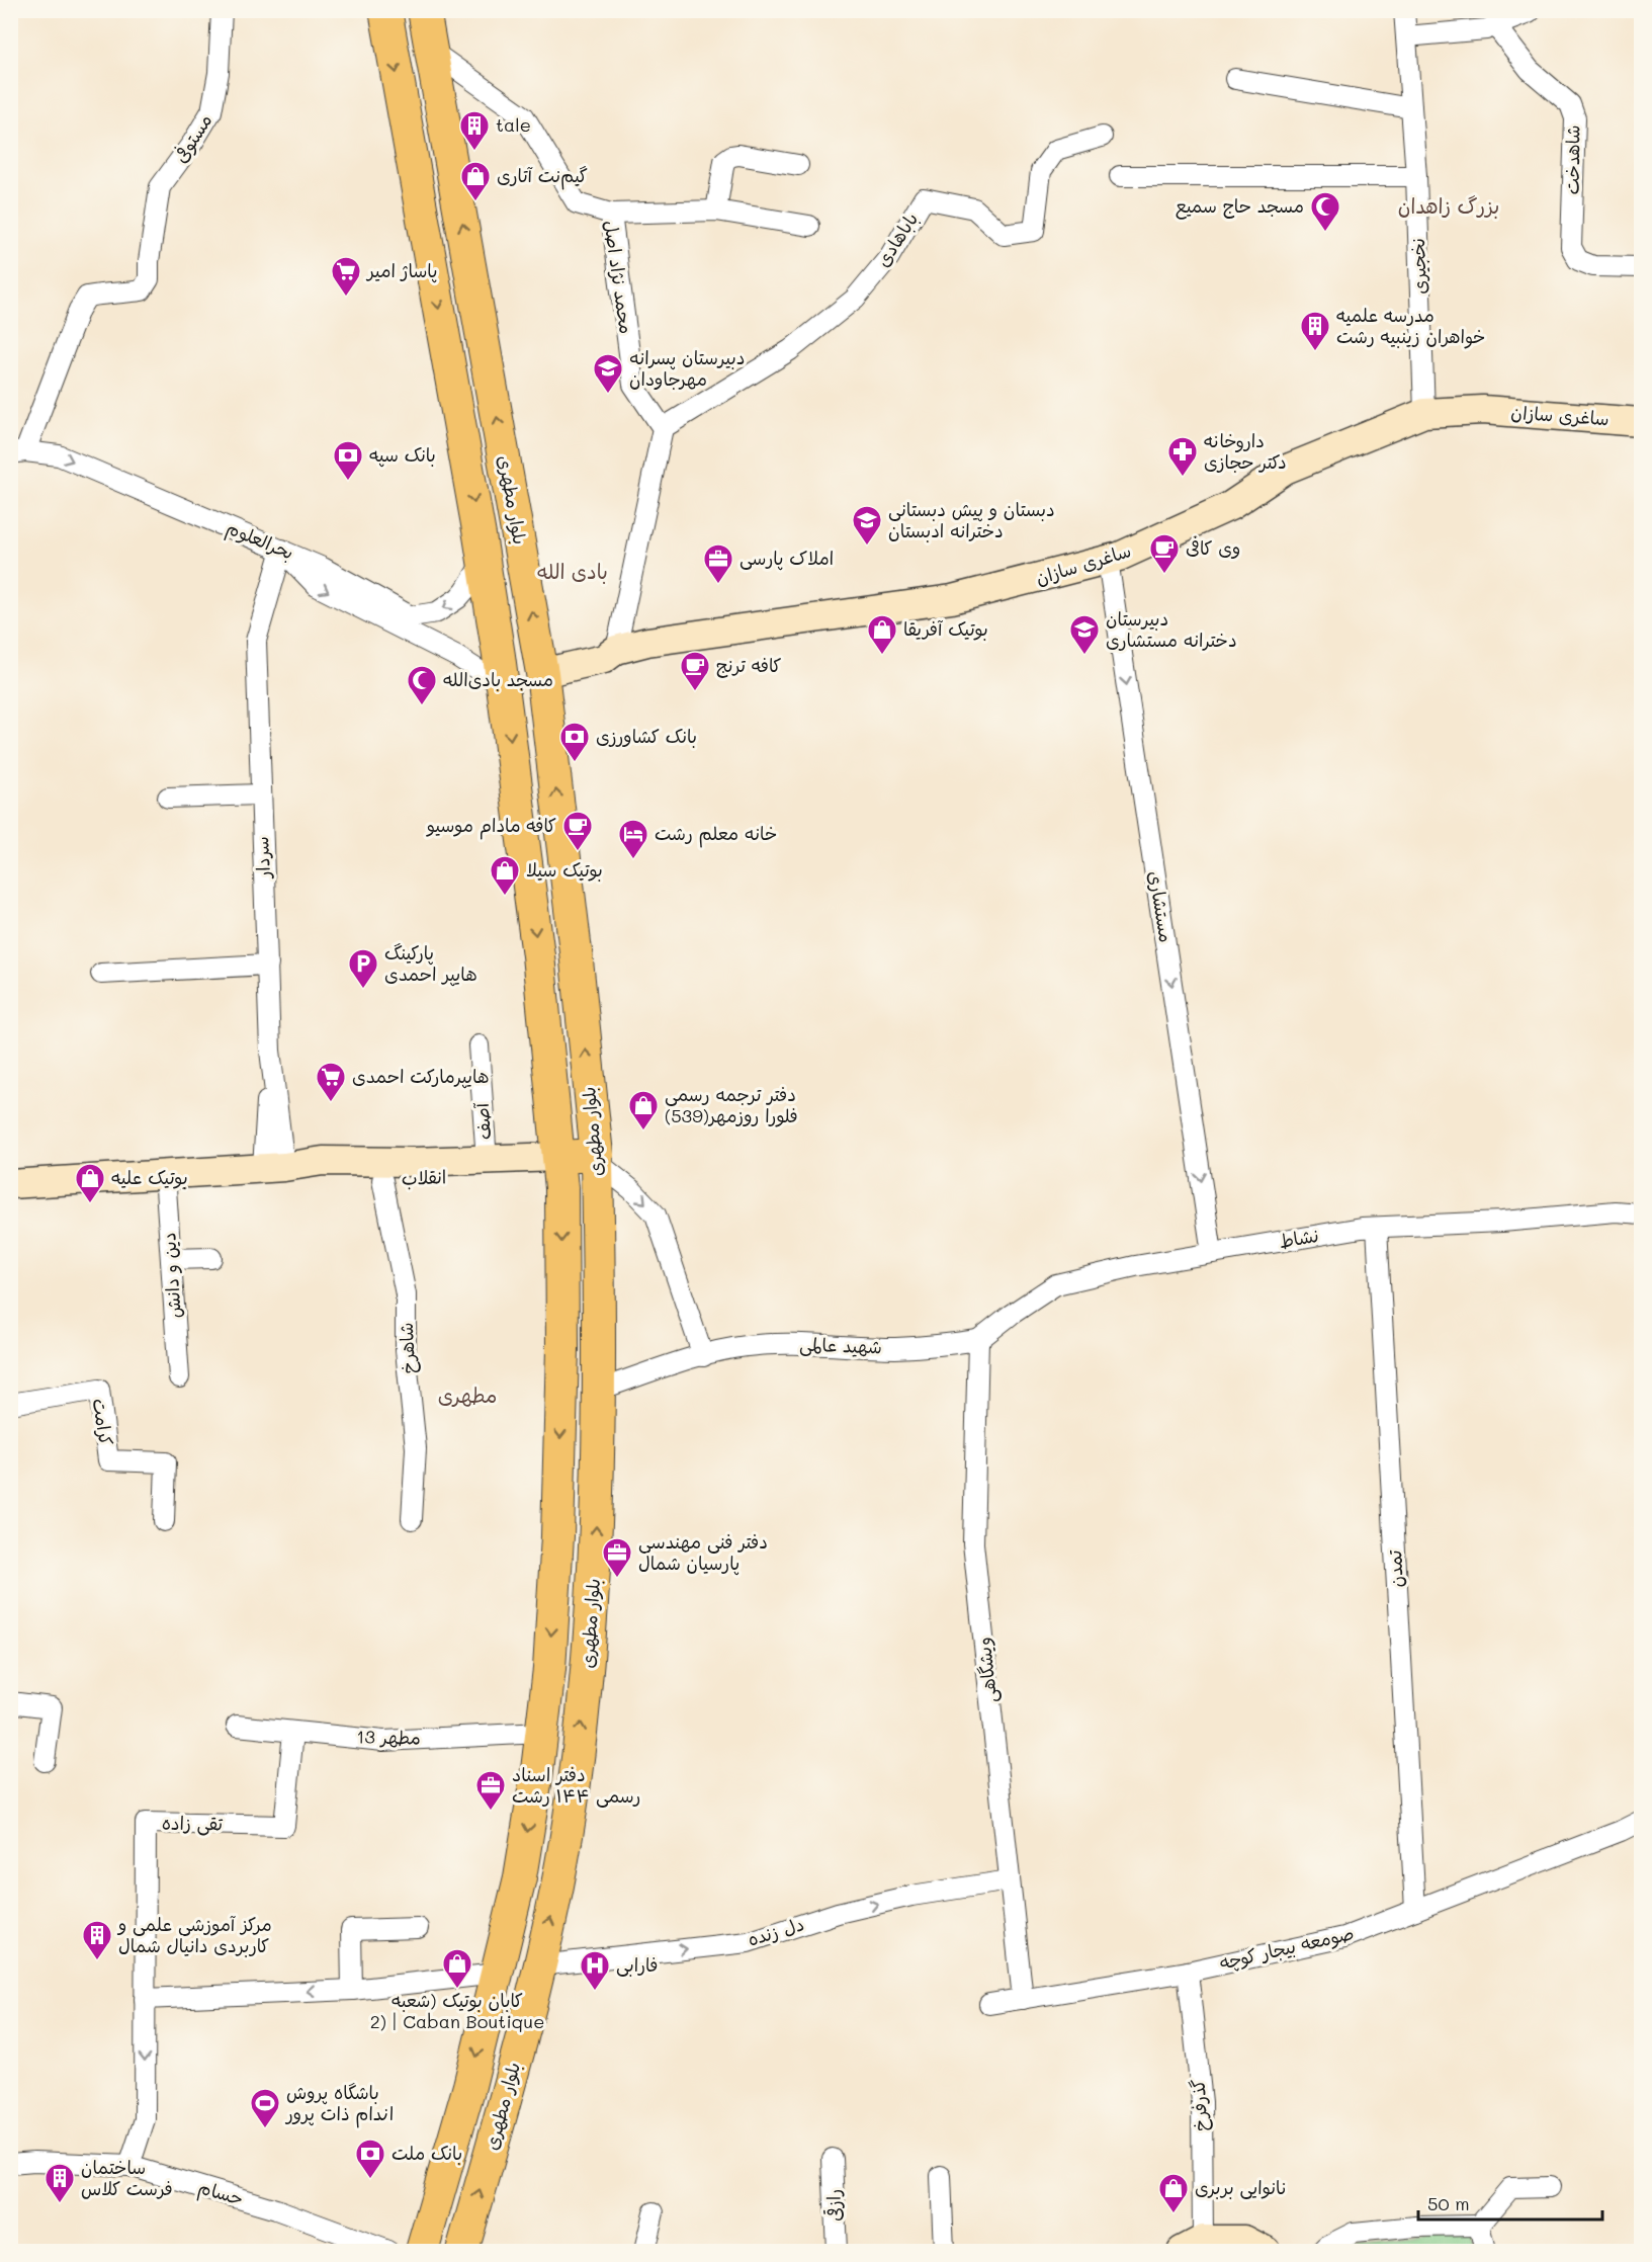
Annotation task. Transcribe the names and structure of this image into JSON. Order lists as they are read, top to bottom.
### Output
{
  "streets": {
    "main road": ["بلوار مطهری"],
    "street": [
      "مستوفی",
      "شاهدخت",
      "باباهادی",
      "نخجیری",
      "محمد نژاد اصل",
      "ساغری سازان",
      "بحرالعلوم",
      "سردار",
      "مستشاری",
      "آصف",
      "انقلاب",
      "نشاط",
      "دین و دانش",
      "شهید عالمی",
      "شاهرخ",
      "کرامت",
      "تمدن",
      "ویشگاهی",
      "مطهر 13",
      "تقی زاده",
      "دل زنده",
      "صومعه بیجار کوچه",
      "گذرفرخ",
      "حسام",
      "رازقی"
    ]
  },
  "crossings": [
    ["مستوفی", "بحرالعلوم"],
    ["باباهادی", "محمد نژاد اصل"],
    ["نخجیری", "ساغری سازان"],
    ["محمد نژاد اصل", "بلوار مطهری"],
    ["ساغری سازان", "بلوار مطهری"],
    ["ساغری سازان", "مستشاری"],
    ["بلوار مطهری", "بحرالعلوم"],
    ["بلوار مطهری", "انقلاب"],
    ["بلوار مطهری", "شهید عالمی"],
    ["بلوار مطهری", "مطهر 13"],
    ["بلوار مطهری", "دل زنده"],
    ["بحرالعلوم", "سردار"],
    ["سردار", "انقلاب"],
    ["مستشاری", "نشاط"],
    ["آصف", "انقلاب"],
    ["انقلاب", "دین و دانش"],
    ["انقلاب", "شاهرخ"],
    ["نشاط", "شهید عالمی"],
    ["نشاط", "تمدن"],
    ["نشاط", "ویشگاهی"],
    ["شهید عالمی", "ویشگاهی"],
    ["تمدن", "صومعه بیجار کوچه"],
    ["ویشگاهی", "دل زنده"],
    ["ویشگاهی", "صومعه بیجار کوچه"],
    ["مطهر 13", "تقی زاده"],
    ["تقی زاده", "حسام"],
    ["صومعه بیجار کوچه", "گذرفرخ"]
  ],
  "one_way": ["مستشاری", "دل زنده"],
  "districts": ["بزرگ زاهدان", "بادی الله", "مطهری"],
  "places": {
    "building": [
      "tale",
      "مدرسه علمیه خواهران زینبیه رشت",
      "مرکز آموزشی علمی و کاربردی دانیال شمال",
      "ساختمان فرست کلاس"
    ],
    "shop": [
      "گیم‌نت آتاری",
      "بوتیک آفریقا",
      "بوتیک سیلا",
      "دفتر ترجمه رسمی فلورا روزمهر(539)",
      "بوتیک علیه",
      "کابان بوتیک (شعبه 2) | Caban Boutique",
      "نانوایی بربری"
    ],
    "mosque": ["مسجد حاج سمیع", "مسجد بادی‌الله"],
    "supermarket": ["پاساژ امیر", "هایپرمارکت احمدی"],
    "school or university": ["دبیرستان پسرانه مهرجاودان", "دبستان و پیش دبستانی دخترانه ادبستان", "دبیرستان دخترانه مستشاری"],
    "pharmacy": ["داروخانه دکتر حجازی"],
    "bank": ["بانک سپه", "بانک کشاورزی", "بانک ملت"],
    "cafe": ["وی کافی", "کافه ترنج", "کافه مادام موسیو"],
    "office": ["املاک پارسی", "دفتر فنی مهندسی پارسیان شمال", "دفتر اسناد رسمی ۱۴۴ رشت"],
    "hotel": ["خانه معلم رشت"],
    "parking": ["پارکینگ هایپر احمدی"],
    "hospital": ["فارابی"],
    "sports": ["باشگاه پروش اندام ذات پرور"]
  },
  "scale_bar": "50 m"
}
